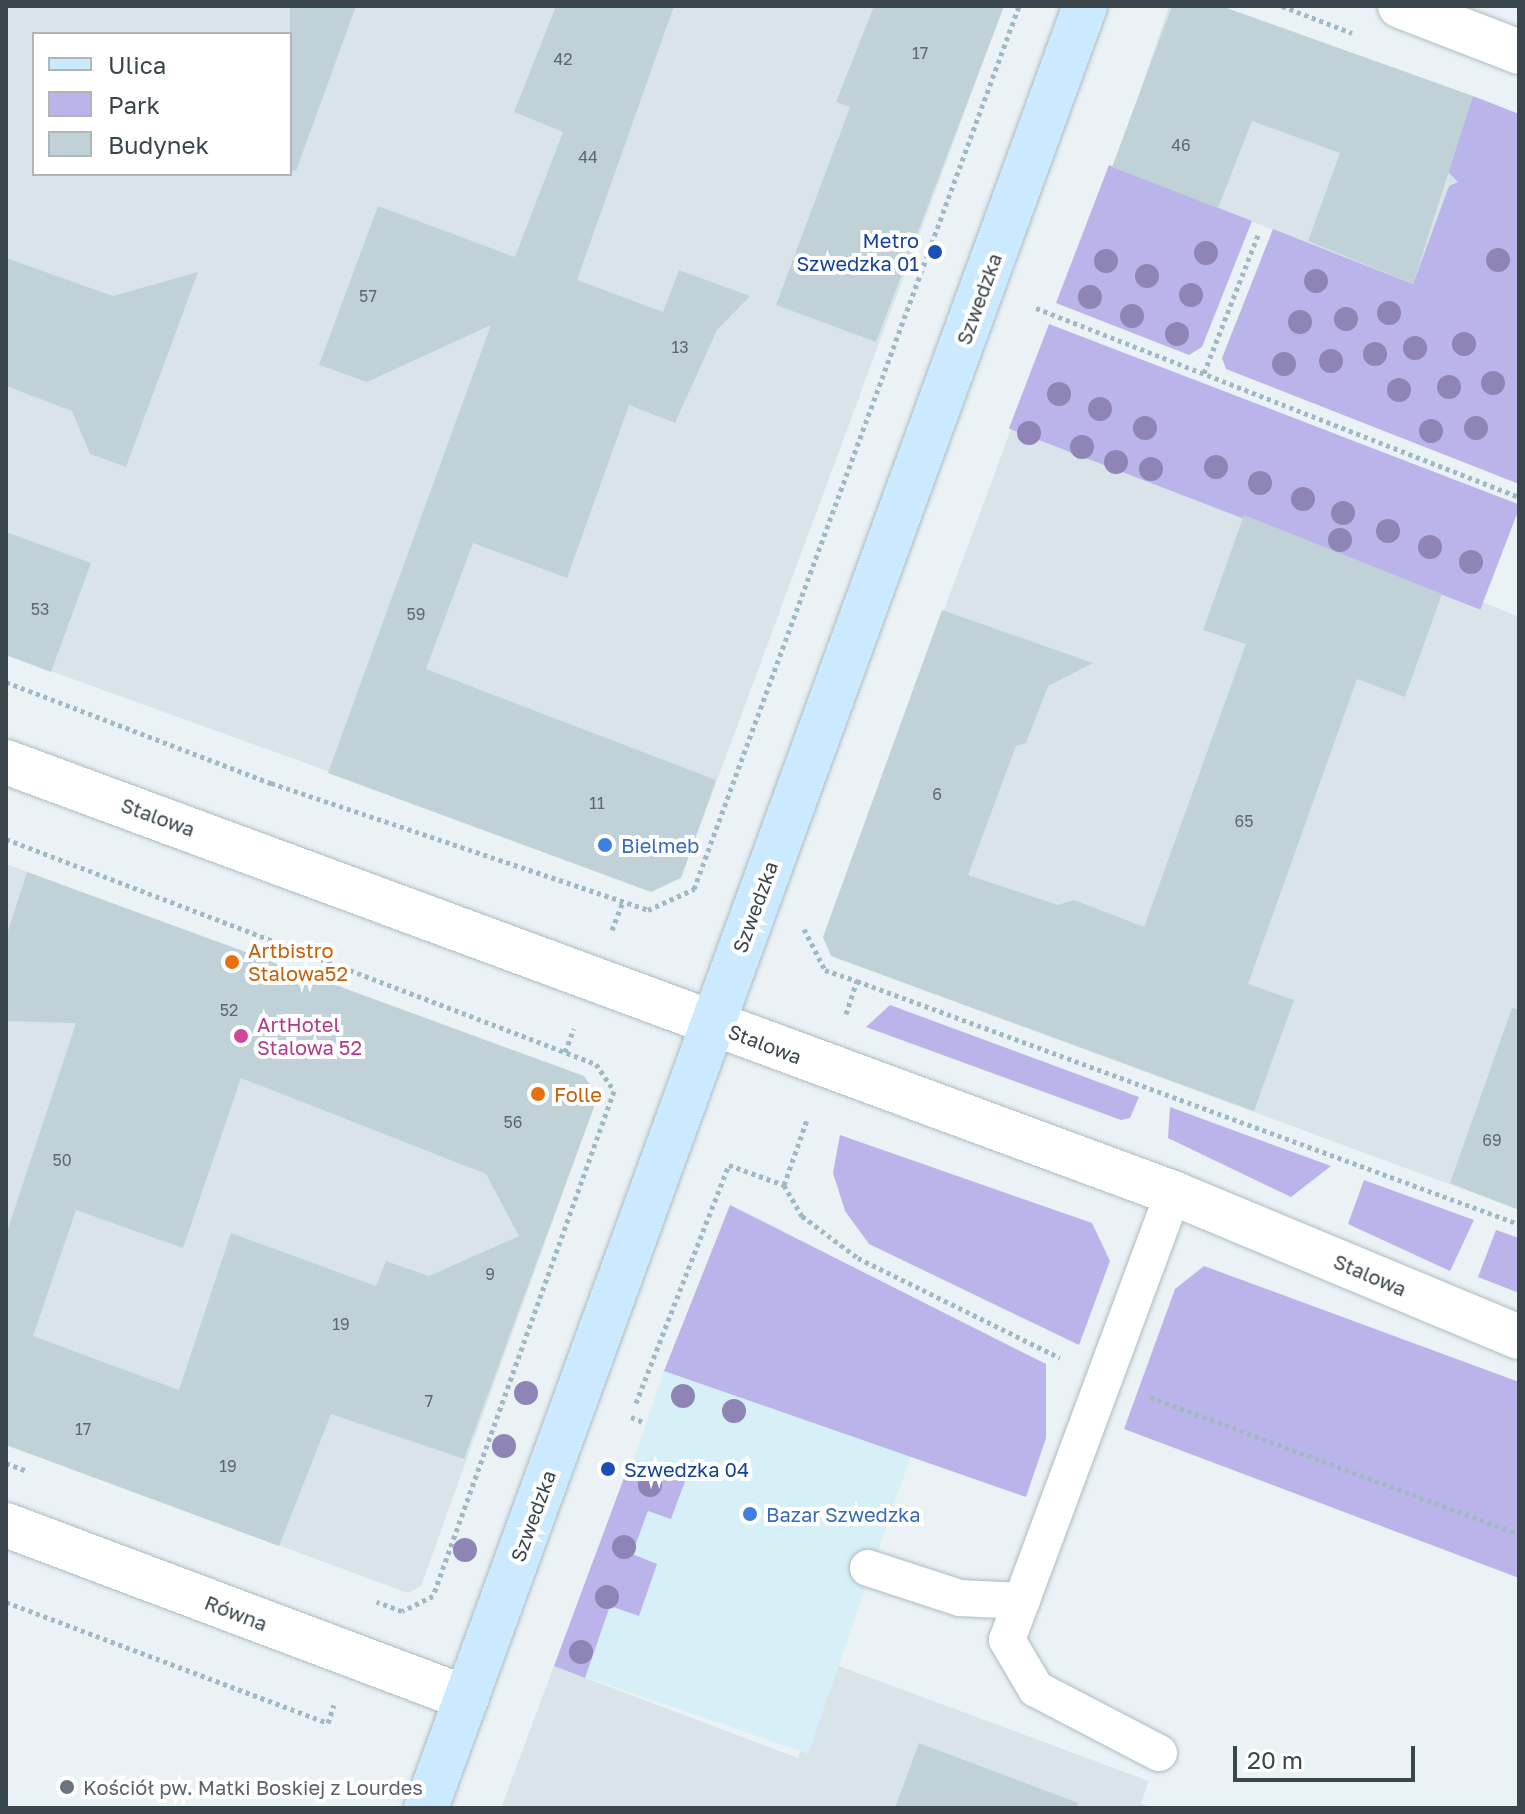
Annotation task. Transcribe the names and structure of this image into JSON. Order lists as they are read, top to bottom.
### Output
{
  "streets": {
    "street": ["Szwedzka", "Stalowa", "Równa"]
  },
  "crossings": [
    ["Szwedzka", "Stalowa"],
    ["Szwedzka", "Równa"]
  ],
  "places": [
    "Metro Szwedzka 01",
    "Bielmeb",
    "Artbistro Stalowa52",
    "ArtHotel Stalowa 52",
    "Folle",
    "Szwedzka 04",
    "Bazar Szwedzka",
    "Kościół pw. Matki Boskiej z Lourdes"
  ],
  "house_numbers": [
    "17",
    "42",
    "46",
    "44",
    "57",
    "13",
    "53",
    "59",
    "6",
    "11",
    "65",
    "52",
    "56",
    "69",
    "50",
    "9",
    "19",
    "7",
    "17",
    "19"
  ],
  "legend": ["Ulica", "Park", "Budynek"],
  "scale_bar": "20 m"
}
